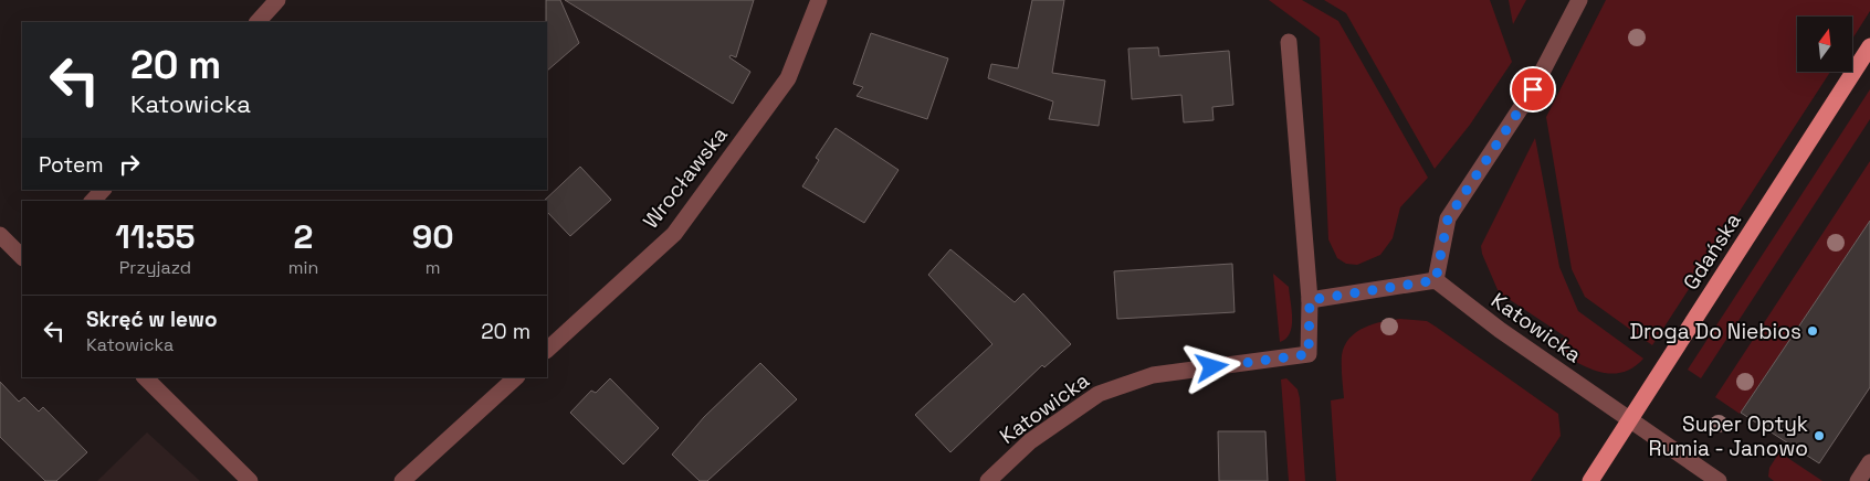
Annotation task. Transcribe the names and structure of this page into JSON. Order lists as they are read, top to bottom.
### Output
{
  "streets": {
    "main road": ["Gdańska"],
    "street": ["Wrocławska", "Katowicka"]
  },
  "crossings": [
    ["Gdańska", "Katowicka"]
  ],
  "places": ["Droga Do Niebios", "Super Optyk Rumia - Janowo"],
  "north": "top",
  "page": {
    "turn": ["20 m", "Katowicka"],
    "then": "Potem",
    "eta": [
      "11:55",
      "Przyjazd",
      "2",
      "min",
      "90",
      "m"
    ],
    "list": [
      {
        "name": "Skręć w lewo",
        "note": "Katowicka",
        "value": "20 m"
      }
    ]
  }
}
